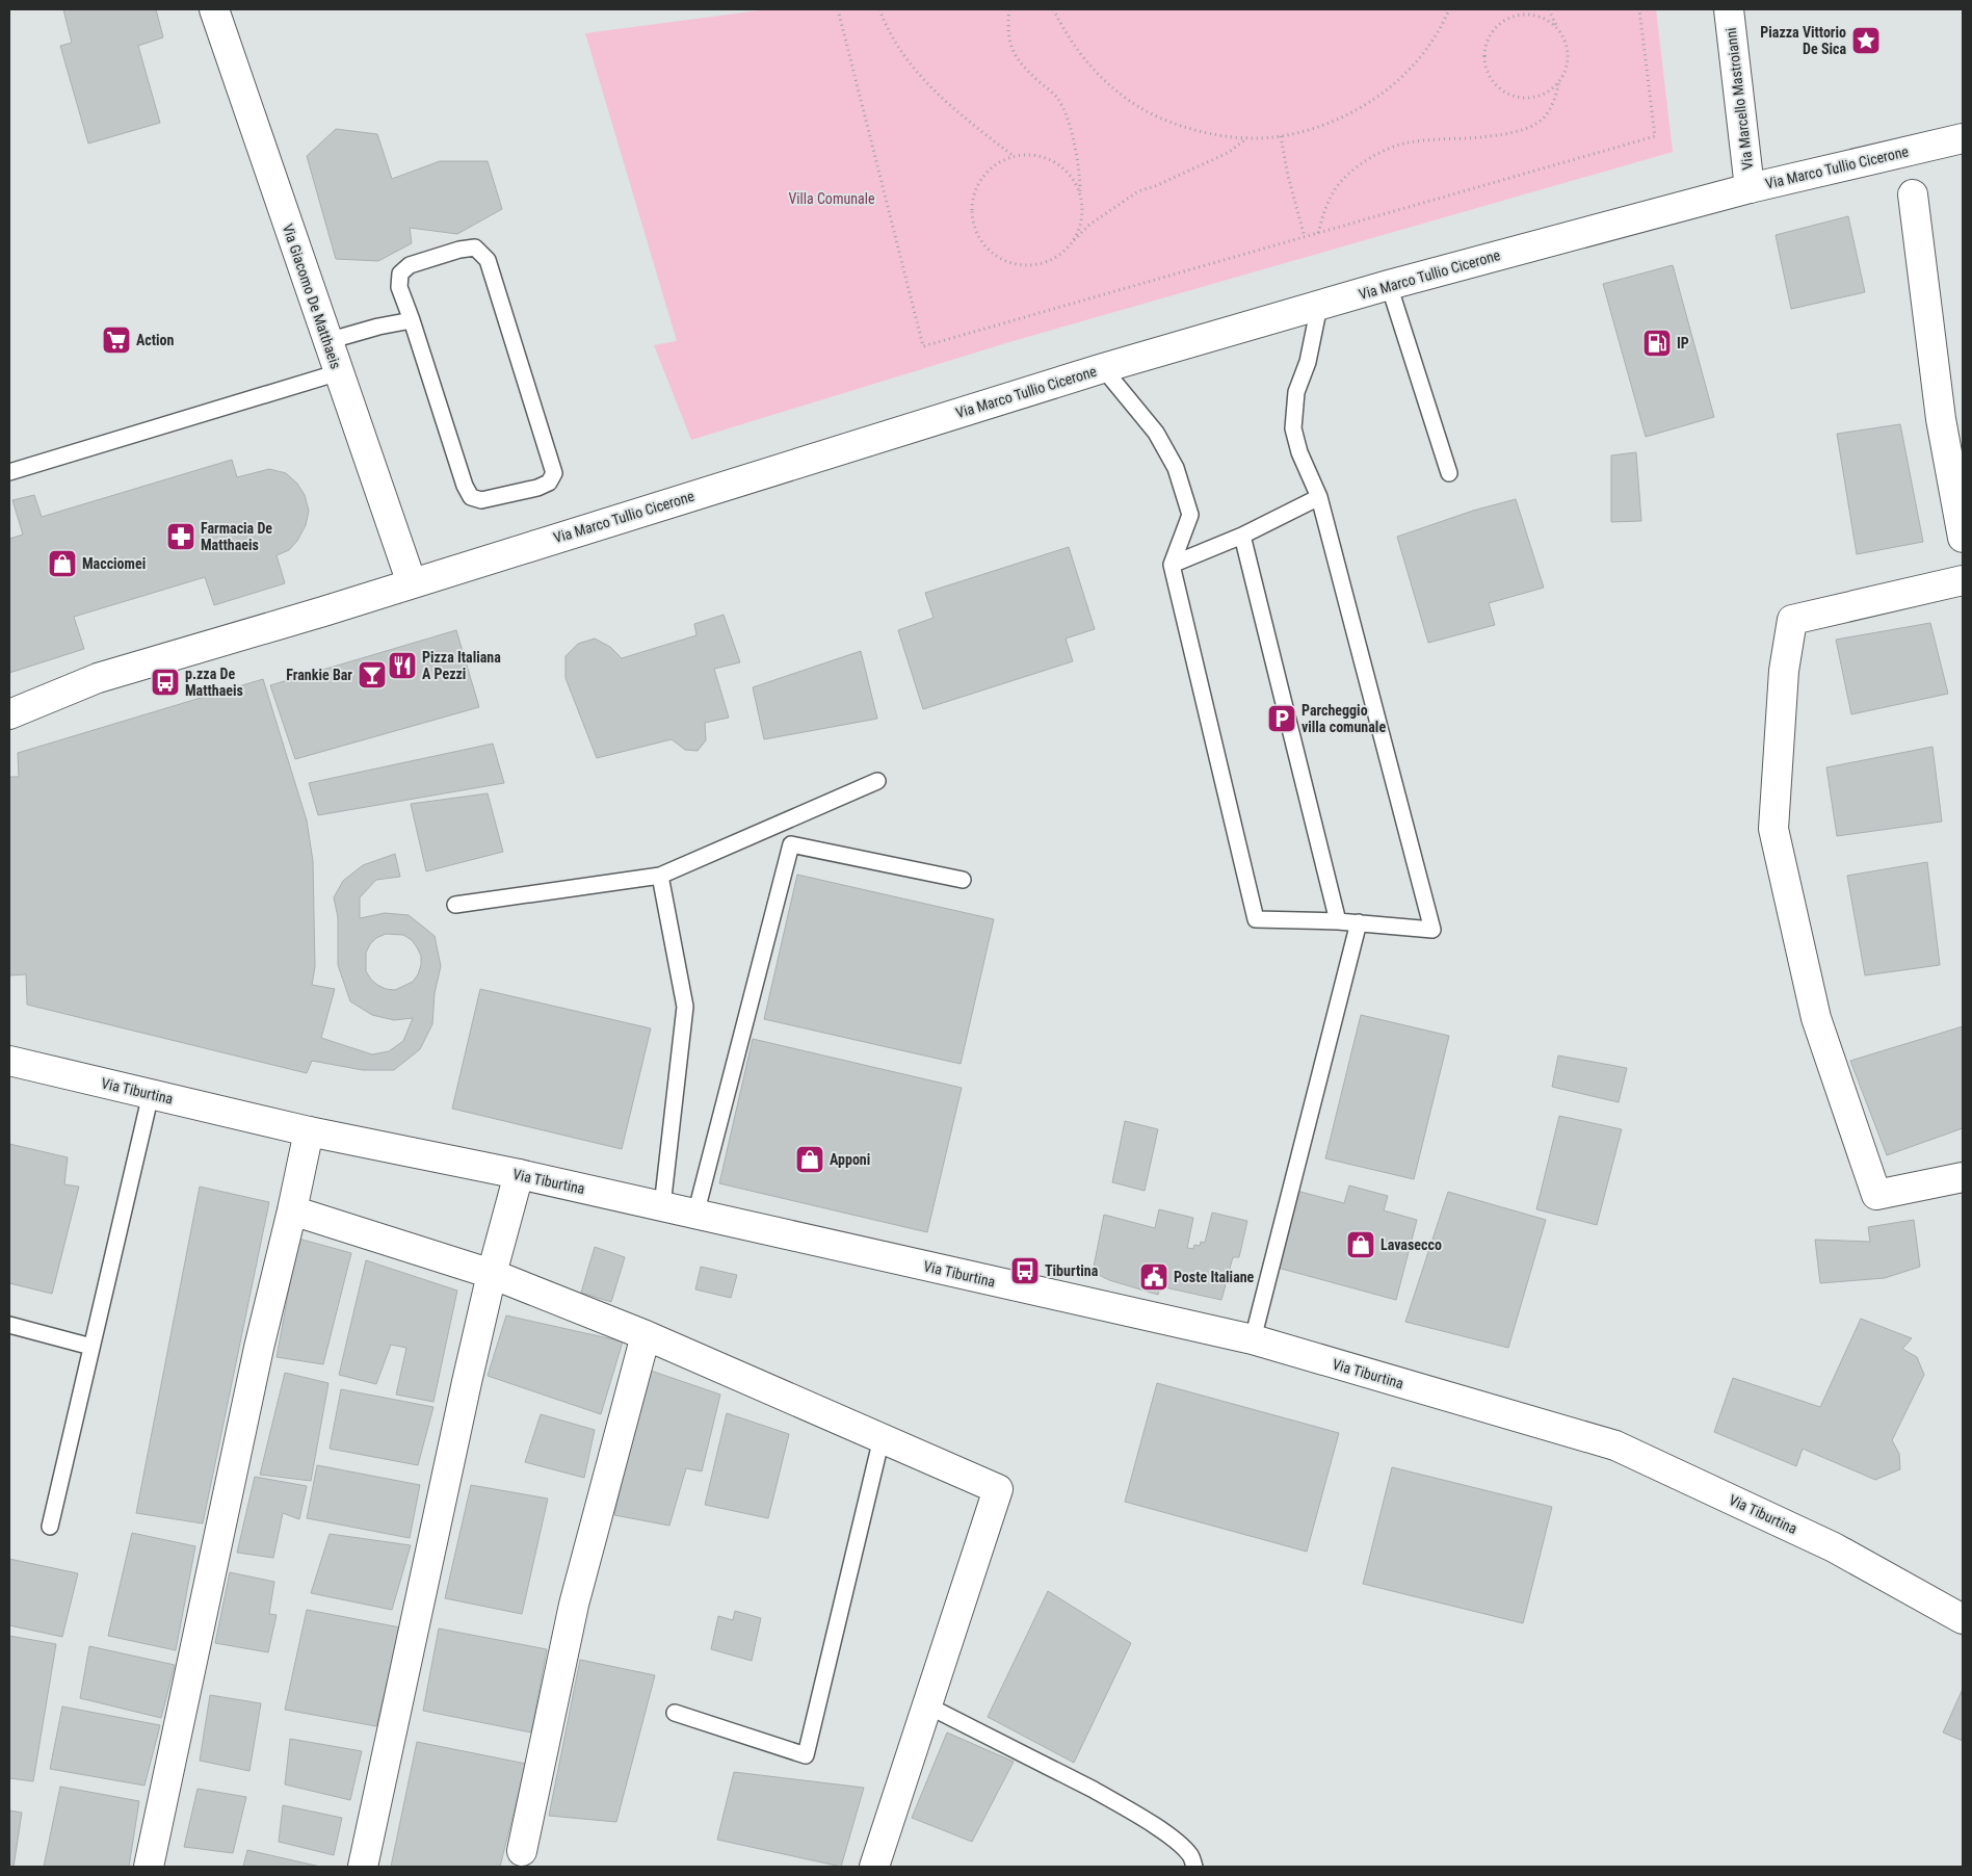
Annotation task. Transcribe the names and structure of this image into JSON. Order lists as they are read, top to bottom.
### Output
{
  "streets": {
    "street": [
      "Via Marcello Mastroianni",
      "Via Marco Tullio Cicerone",
      "Via Giacomo De Matthaeis",
      "Via Tiburtina"
    ]
  },
  "crossings": [
    ["Via Marcello Mastroianni", "Via Marco Tullio Cicerone"],
    ["Via Marco Tullio Cicerone", "Via Giacomo De Matthaeis"]
  ],
  "parks": ["Villa Comunale"],
  "places": {
    "place": ["Piazza Vittorio De Sica"],
    "supermarket": ["Action"],
    "fuel station": ["IP"],
    "pharmacy": ["Farmacia De Matthaeis"],
    "shop": ["Macciomei", "Apponi", "Lavasecco"],
    "restaurant": ["Pizza Italiana A Pezzi"],
    "bar": ["Frankie Bar"],
    "bus stop": ["p.zza De Matthaeis", "Tiburtina"],
    "parking": ["Parcheggio villa comunale"],
    "public building": ["Poste Italiane"]
  }
}
